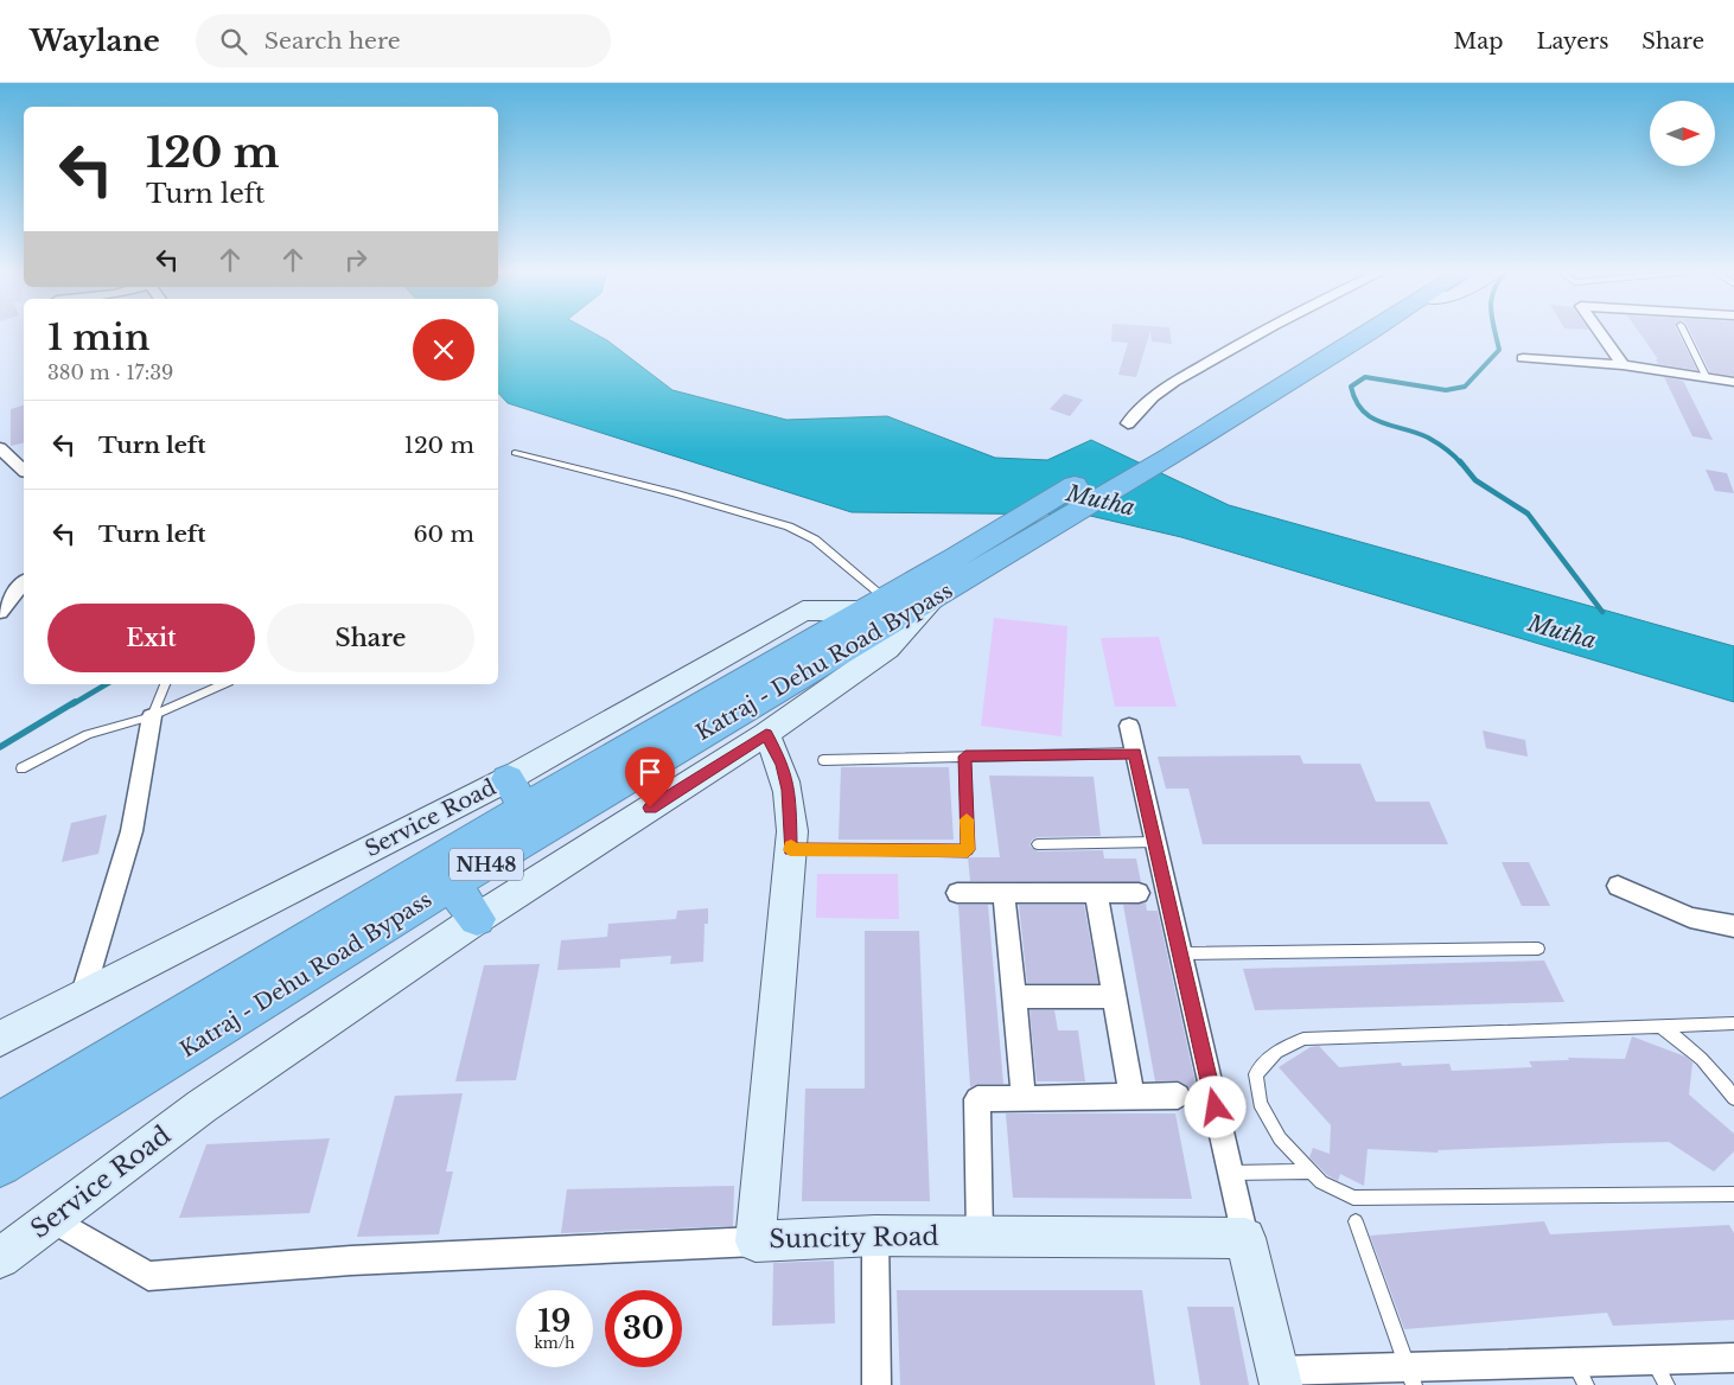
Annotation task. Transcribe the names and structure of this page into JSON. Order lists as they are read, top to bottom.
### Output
{
  "streets": {
    "highway": ["Katraj - Dehu Road Bypass", "NH48"],
    "street": ["Service Road", "Suncity Road"]
  },
  "crossings": [
    ["Katraj - Dehu Road Bypass", "Service Road"],
    ["Service Road", "Suncity Road"]
  ],
  "water": ["Mutha"],
  "north": "right",
  "page": {
    "header": "Waylane",
    "search": "Search here",
    "nav": ["Map", "Layers", "Share"],
    "turn": ["120 m", "Turn left"],
    "heading": ["1 min", "380 m · 17:39"],
    "list": [
      {
        "name": "Turn left",
        "value": "120 m"
      },
      {
        "name": "Turn left",
        "value": "60 m"
      }
    ],
    "buttons": ["Exit", "Share"],
    "speed": "19 km/h",
    "limit": "30"
  }
}
